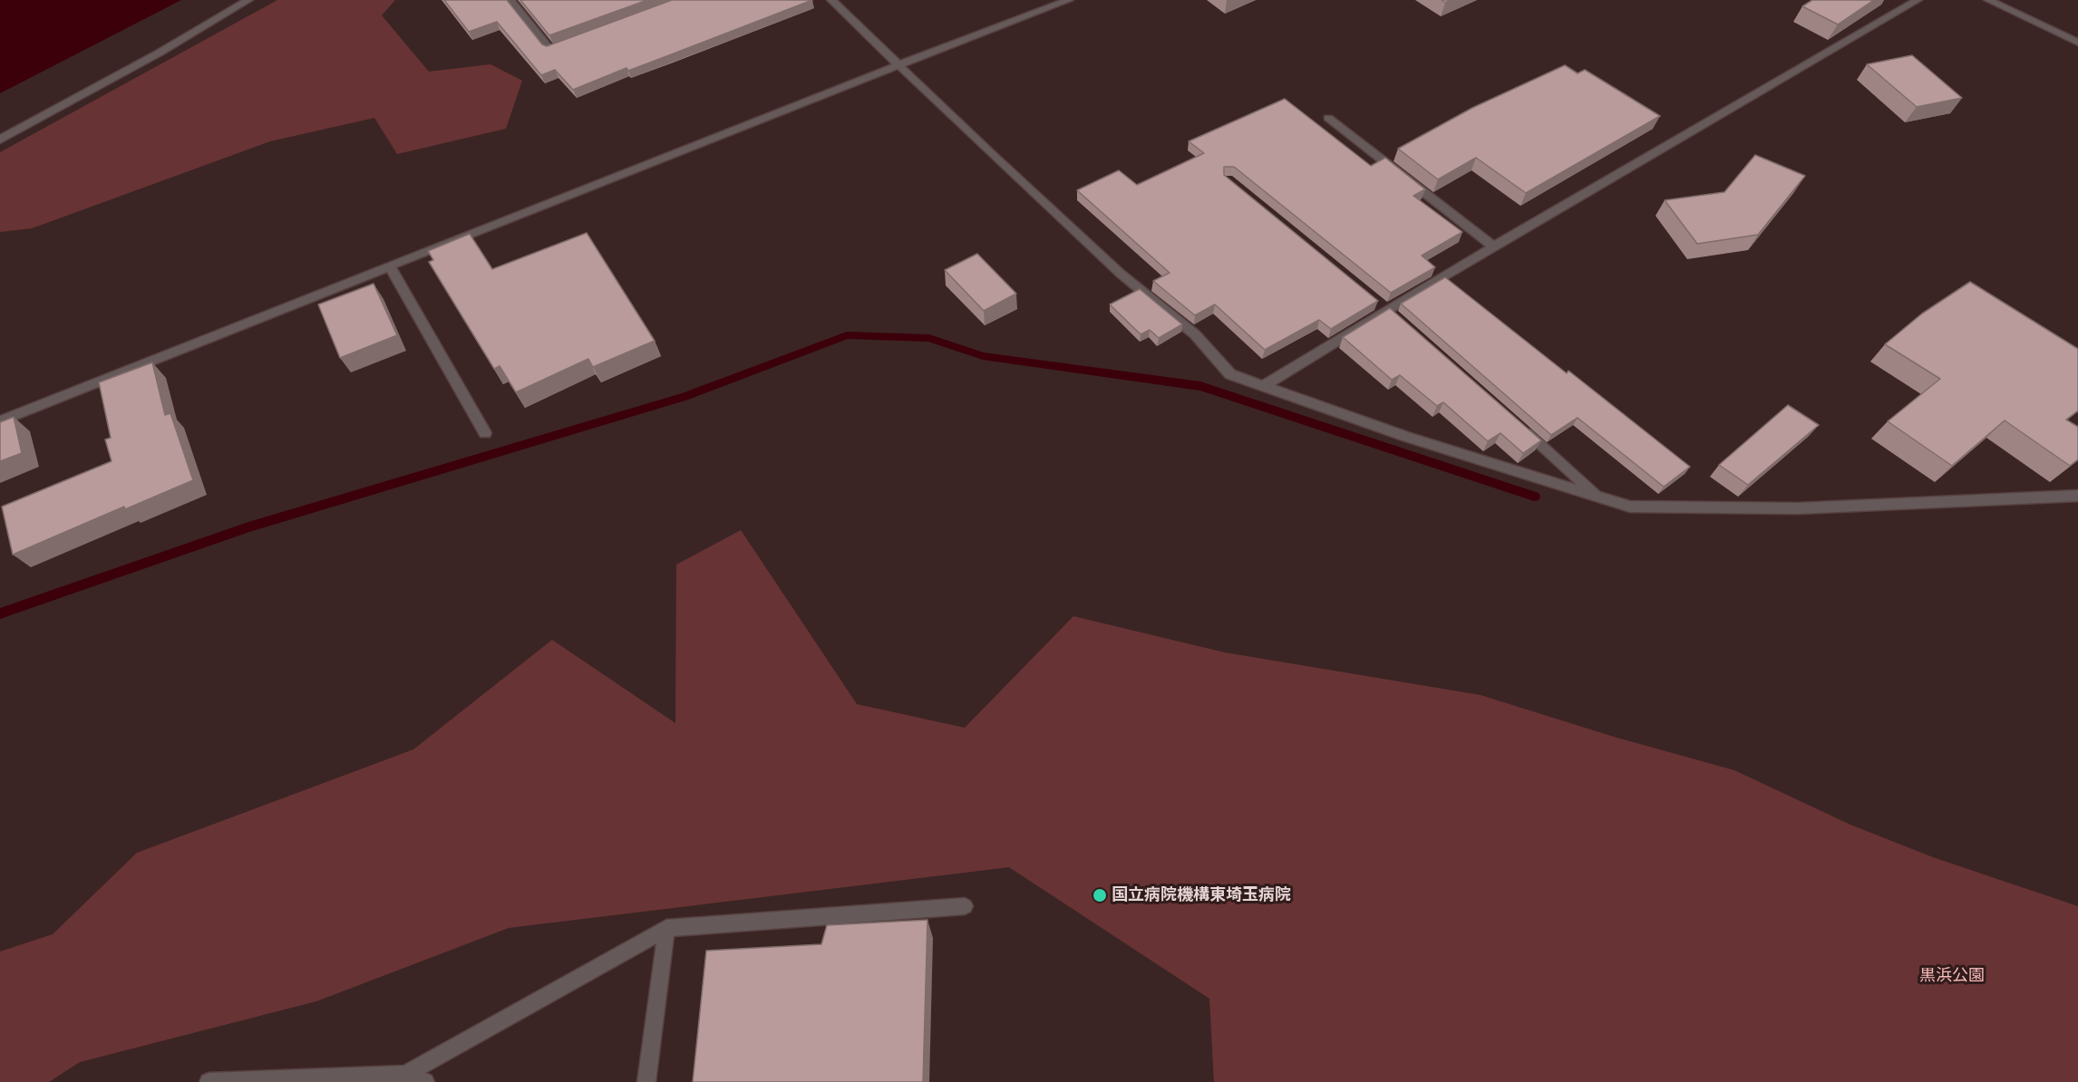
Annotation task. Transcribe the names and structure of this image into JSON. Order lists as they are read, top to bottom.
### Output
{
  "parks": ["黒浜公園"],
  "places": ["国立病院機構東埼玉病院"]
}
